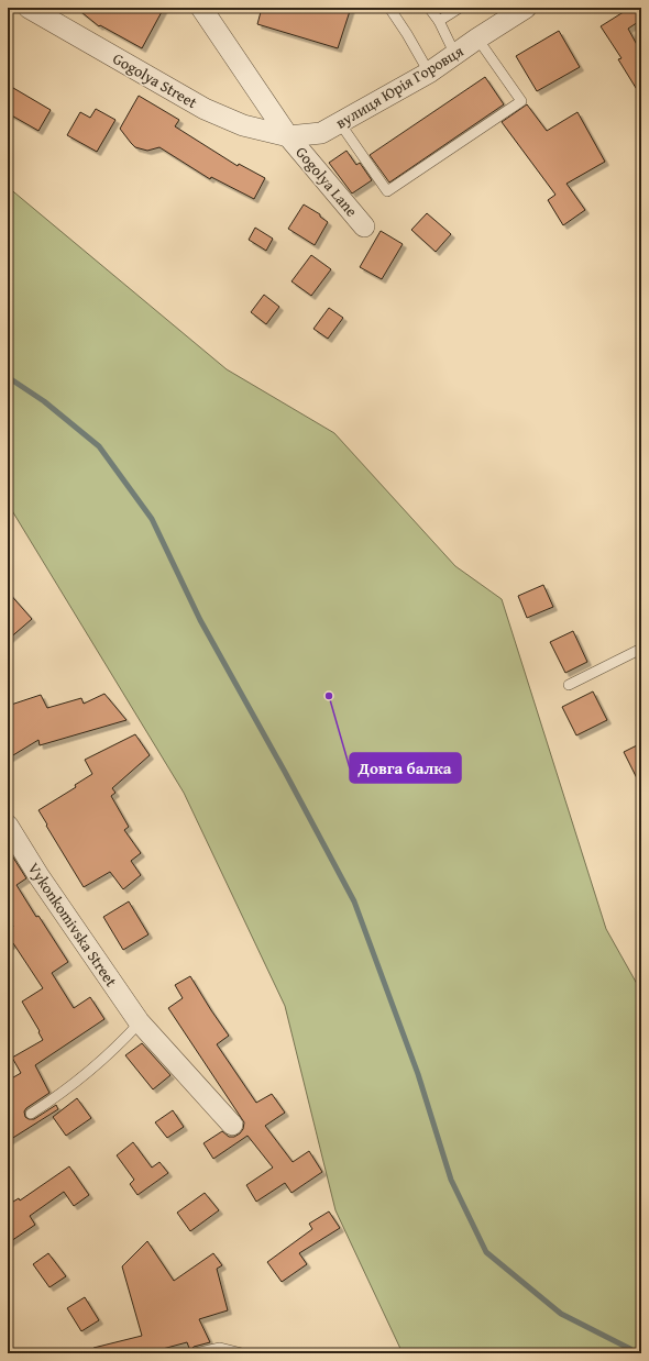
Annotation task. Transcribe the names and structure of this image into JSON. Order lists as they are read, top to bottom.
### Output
{
  "streets": {
    "street": [
      "Gogolya Street",
      "вулиця Юрія Горовця",
      "Gogolya Lane",
      "Vykonkomivska Street"
    ]
  },
  "crossings": [
    ["Gogolya Street", "вулиця Юрія Горовця"],
    ["Gogolya Street", "Gogolya Lane"],
    ["вулиця Юрія Горовця", "Gogolya Lane"]
  ],
  "places": ["Довга балка"]
}
